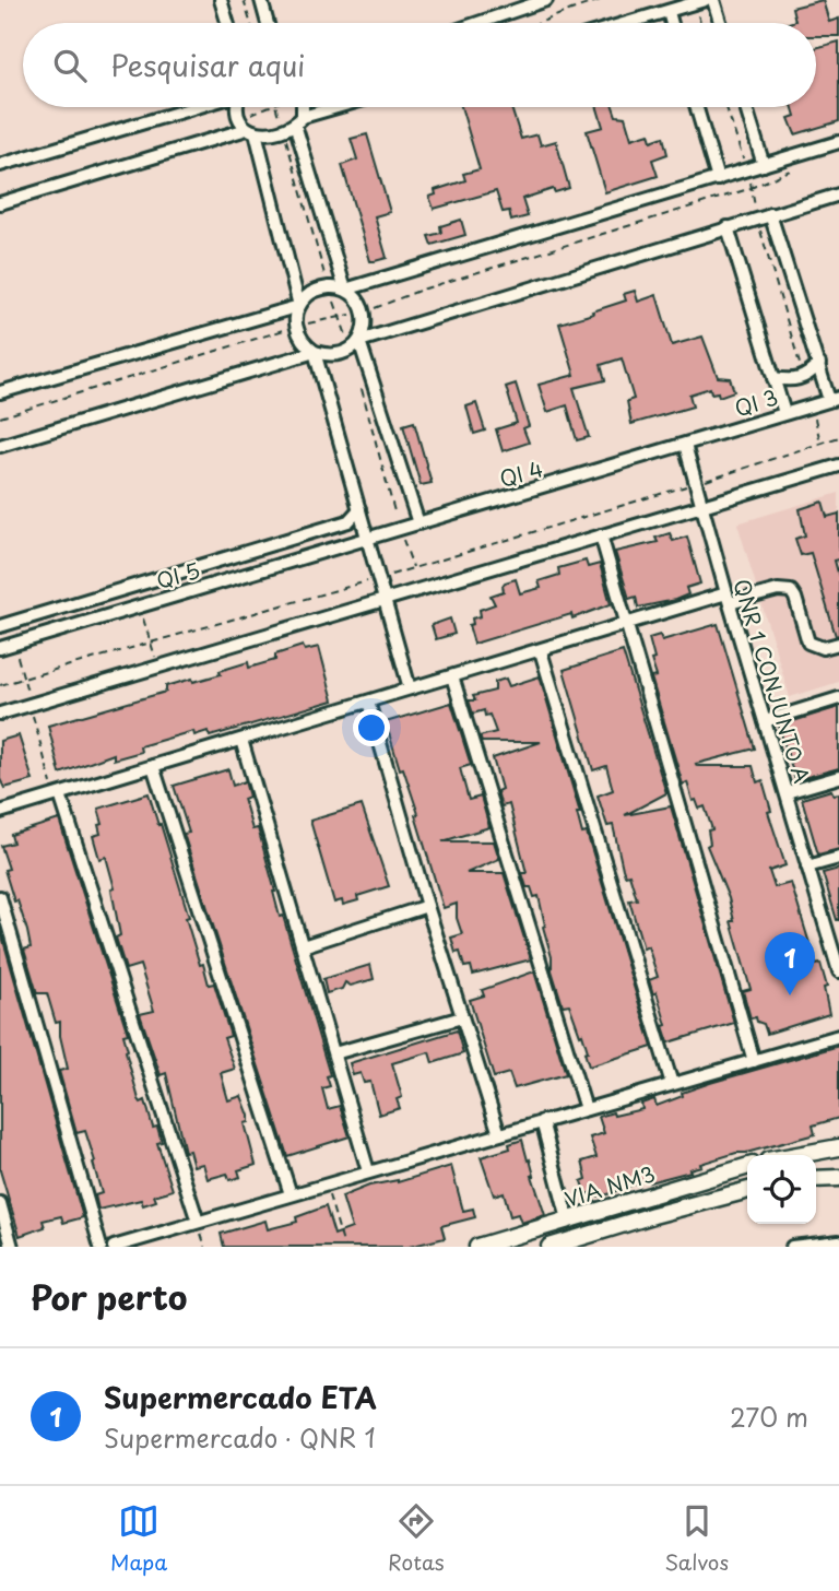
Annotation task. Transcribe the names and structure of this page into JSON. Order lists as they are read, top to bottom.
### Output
{
  "streets": {
    "main road": ["VIA NM3"],
    "street": [
      "QI 3",
      "QI 4",
      "QI 5",
      "QNR 1 CONJUNTO A"
    ]
  },
  "crossings": [
    ["QI 3", "QI 4"],
    ["QI 3", "QNR 1 CONJUNTO A"],
    ["QI 4", "QI 5"],
    ["QI 4", "QNR 1 CONJUNTO A"]
  ],
  "page": {
    "search": "Pesquisar aqui",
    "pins": "1",
    "heading": "Por perto",
    "list": [
      {
        "mark": "1",
        "name": "Supermercado ETA",
        "note": "Supermercado · QNR 1",
        "value": "270 m"
      }
    ],
    "nav": ["Mapa", "Rotas", "Salvos"]
  }
}
